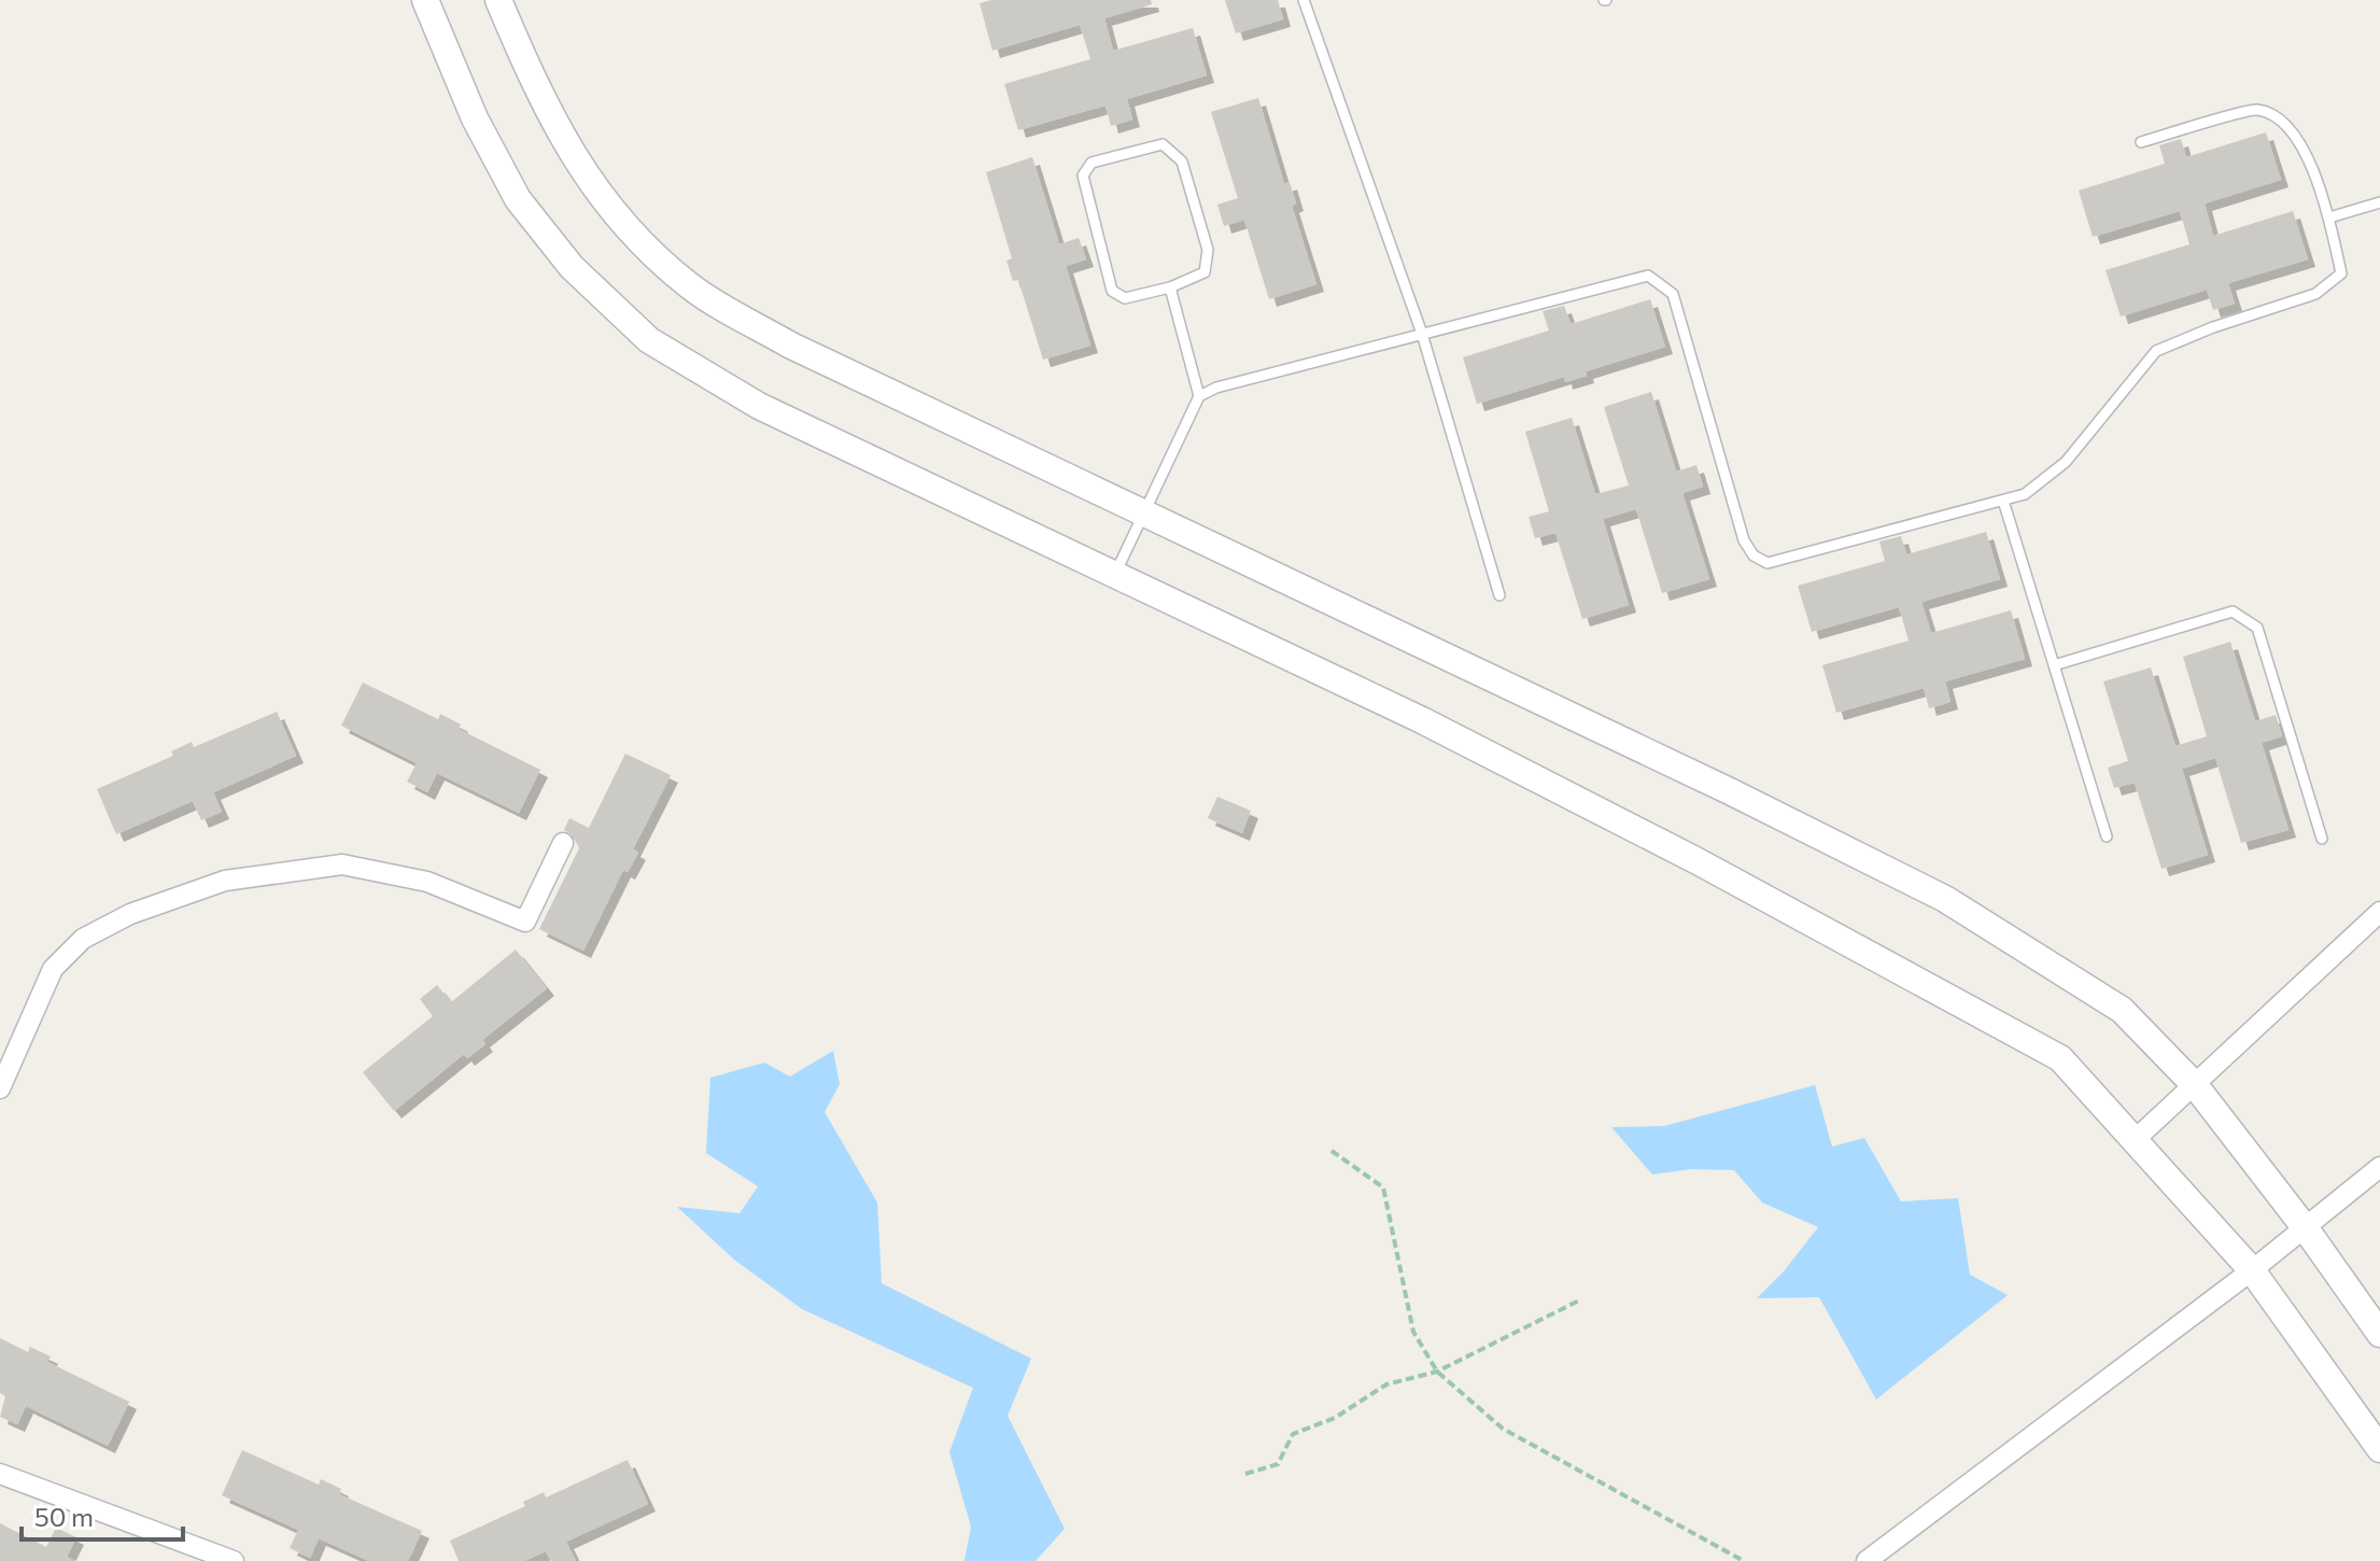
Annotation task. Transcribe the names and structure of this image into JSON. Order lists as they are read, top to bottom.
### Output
{
  "scale_bar": "50 m"
}
